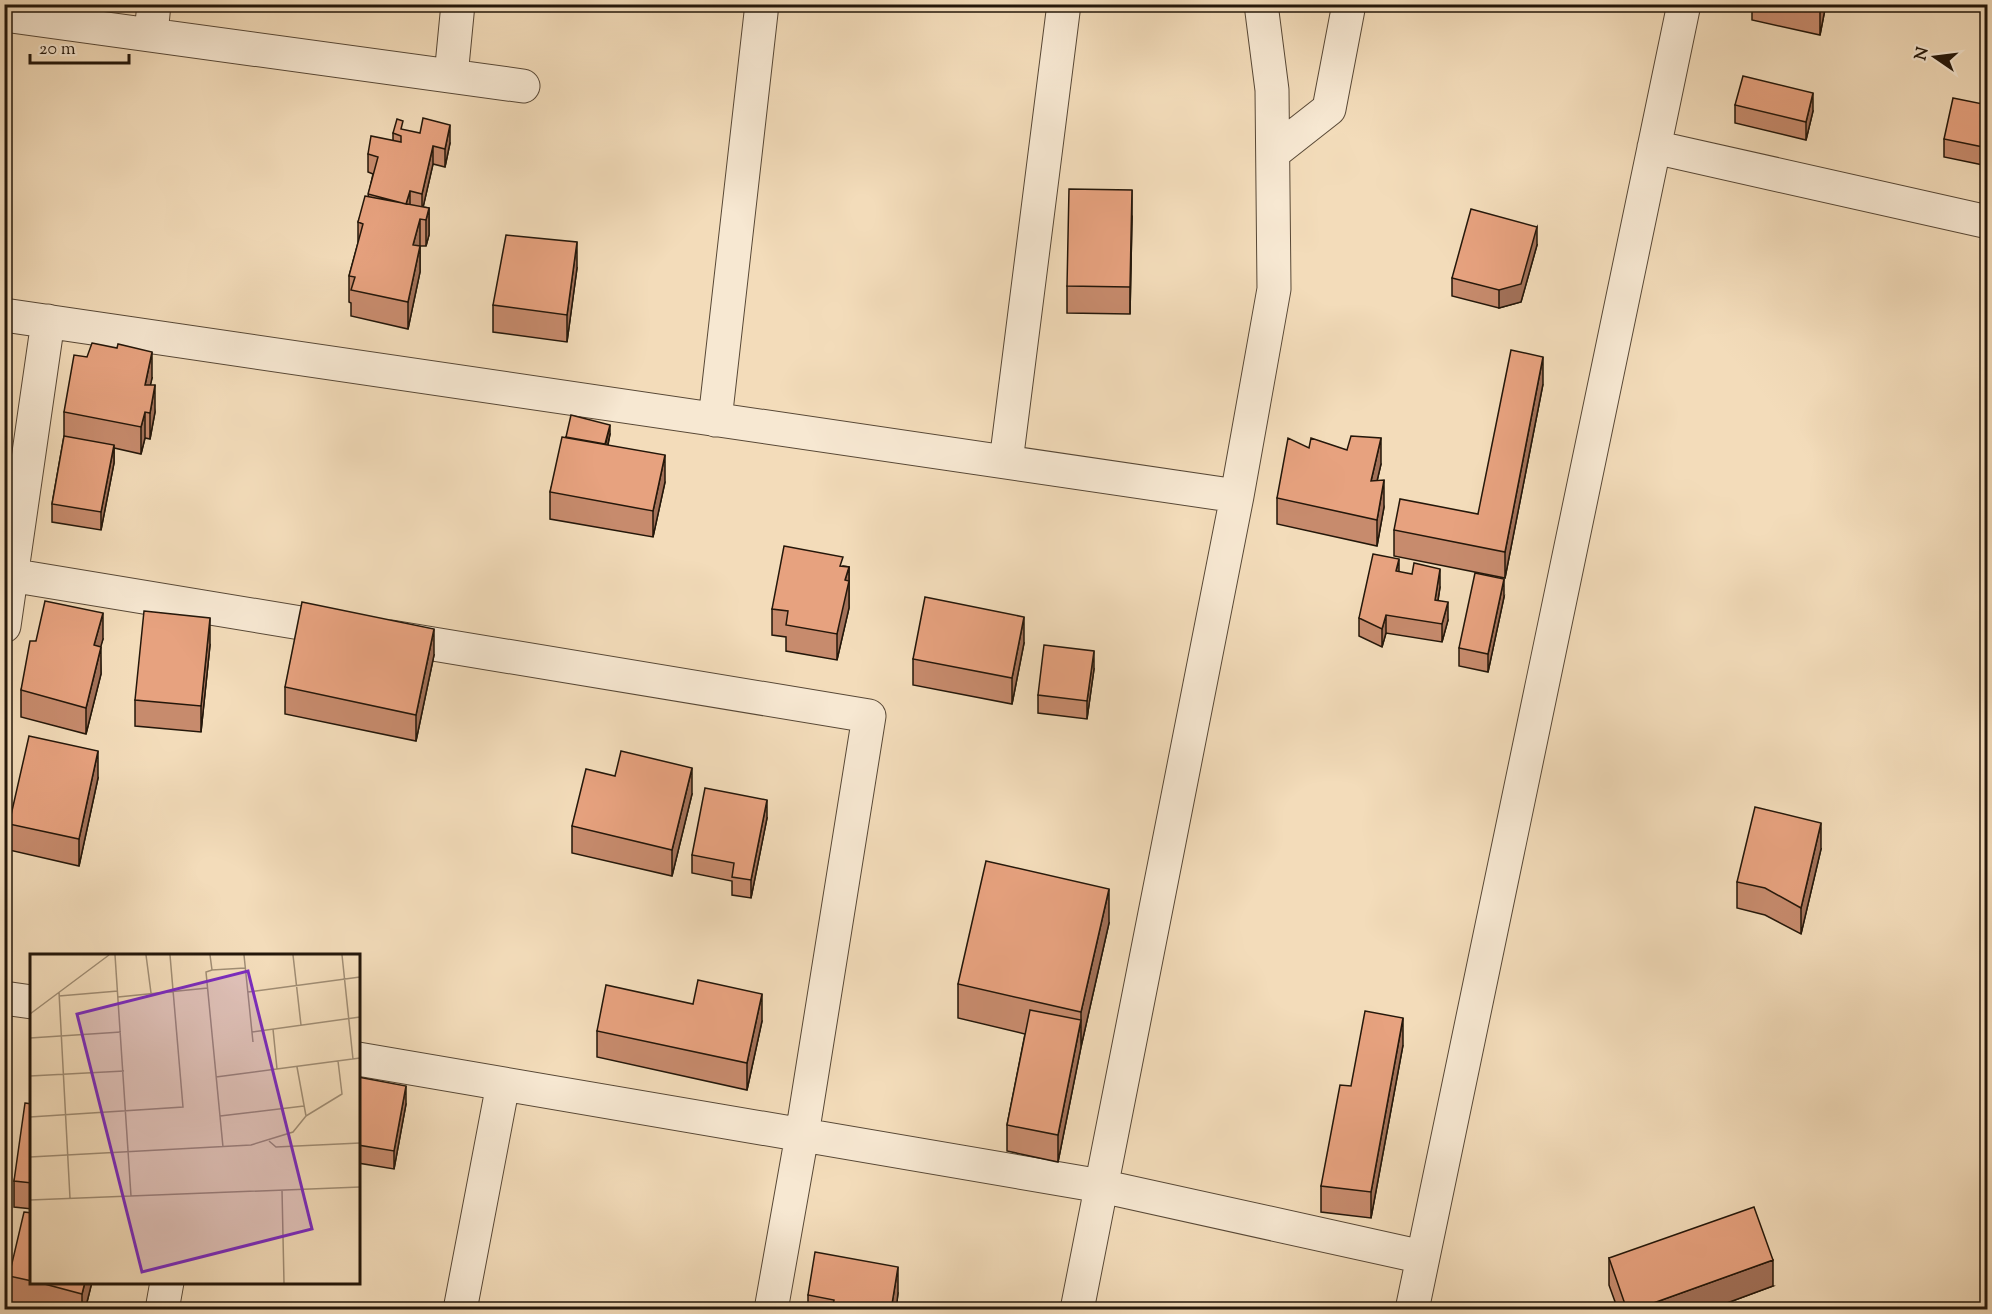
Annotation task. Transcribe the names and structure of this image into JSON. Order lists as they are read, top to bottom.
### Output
{
  "scale_bar": "20 m",
  "north": "left"
}
